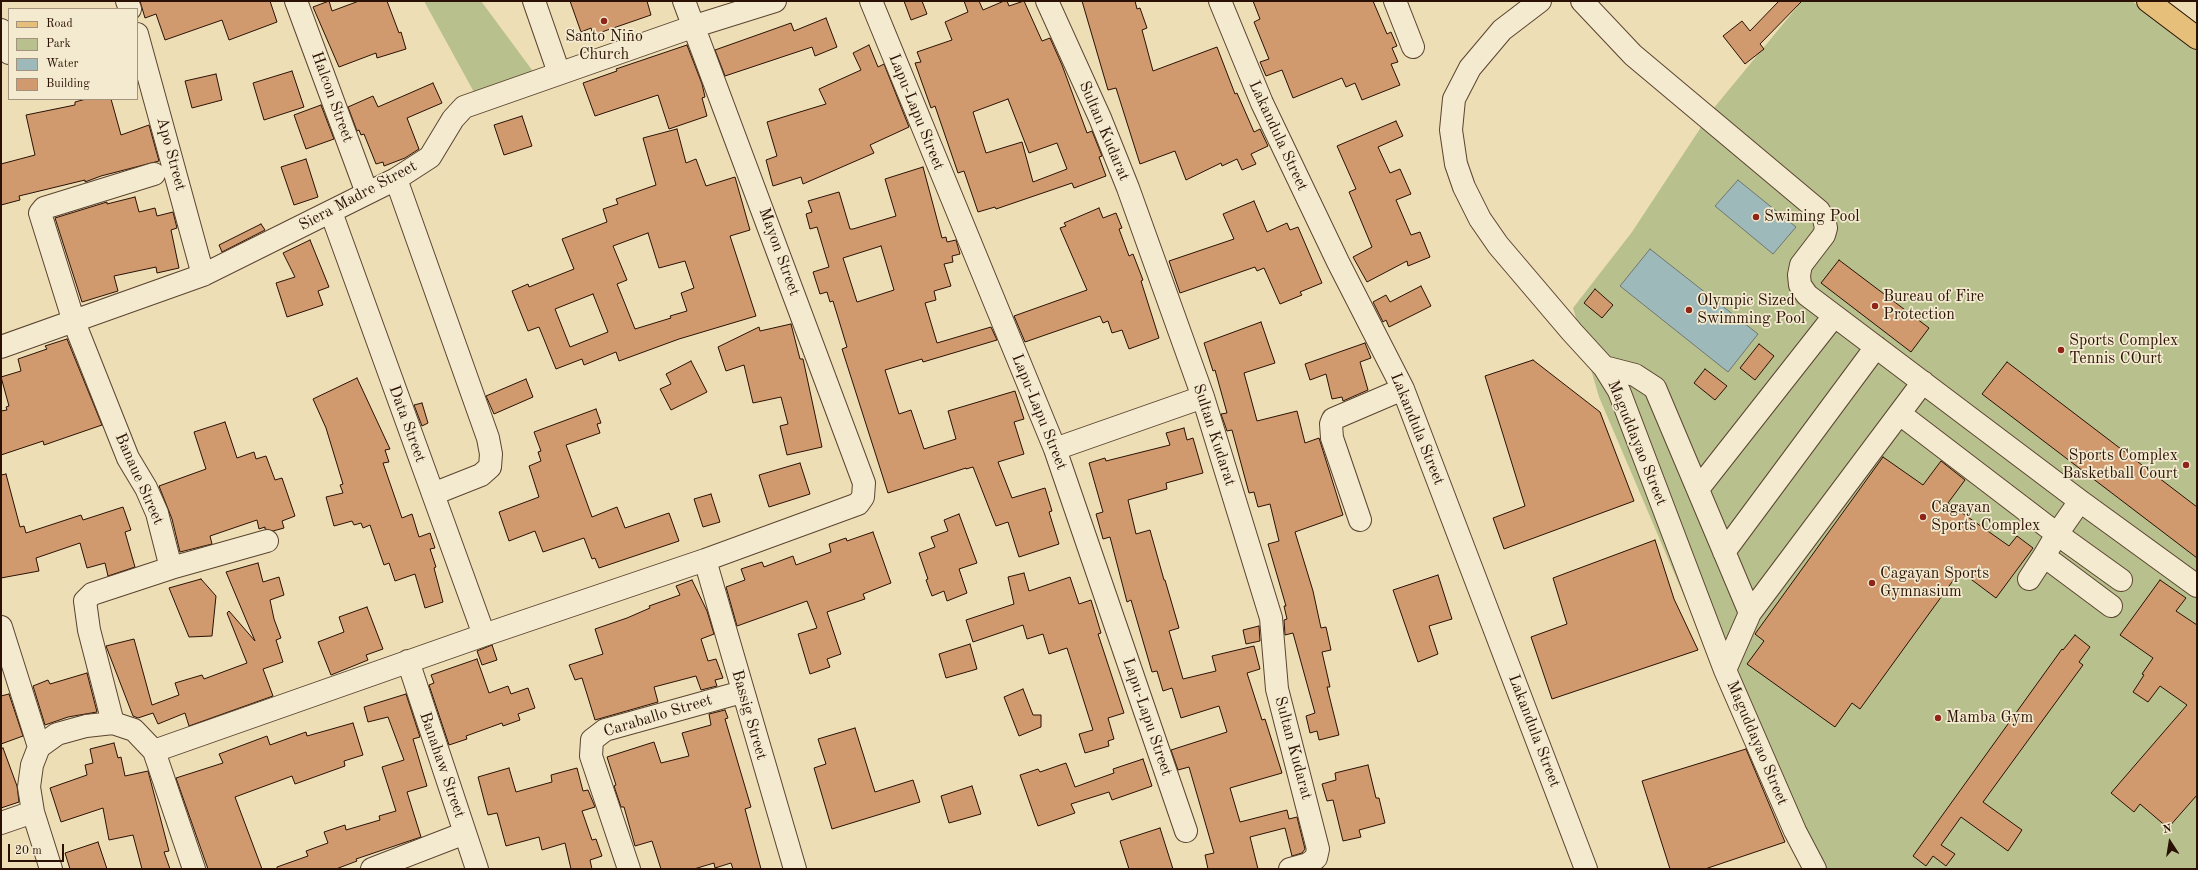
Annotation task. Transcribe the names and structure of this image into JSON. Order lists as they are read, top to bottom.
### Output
{
  "streets": {
    "street": [
      "Halcon Street",
      "Lapu-Lapu Street",
      "Sultan Kudarat",
      "Lakandula Street",
      "Apo Street",
      "Siera Madre Street",
      "Mayon Street",
      "Data Street",
      "Maguddayao Street",
      "Banaue Street",
      "Bassig Street",
      "Caraballo Street",
      "Banahaw Street"
    ]
  },
  "crossings": [
    ["Halcon Street", "Siera Madre Street"],
    ["Apo Street", "Siera Madre Street"],
    ["Siera Madre Street", "Mayon Street"],
    ["Siera Madre Street", "Data Street"],
    ["Siera Madre Street", "Banaue Street"],
    ["Mayon Street", "Bassig Street"],
    ["Bassig Street", "Caraballo Street"]
  ],
  "places": [
    "Santo Niño Church",
    "Swiming Pool",
    "Bureau of Fire Protection",
    "Olympic Sized Swimming Pool",
    "Sports Complex Tennis COurt",
    "Sports Complex Basketball Court",
    "Cagayan Sports Complex",
    "Cagayan Sports Gymnasium",
    "Mamba Gym"
  ],
  "legend": [
    "Road",
    "Park",
    "Water",
    "Building"
  ],
  "scale_bar": "20 m",
  "north": "top"
}
